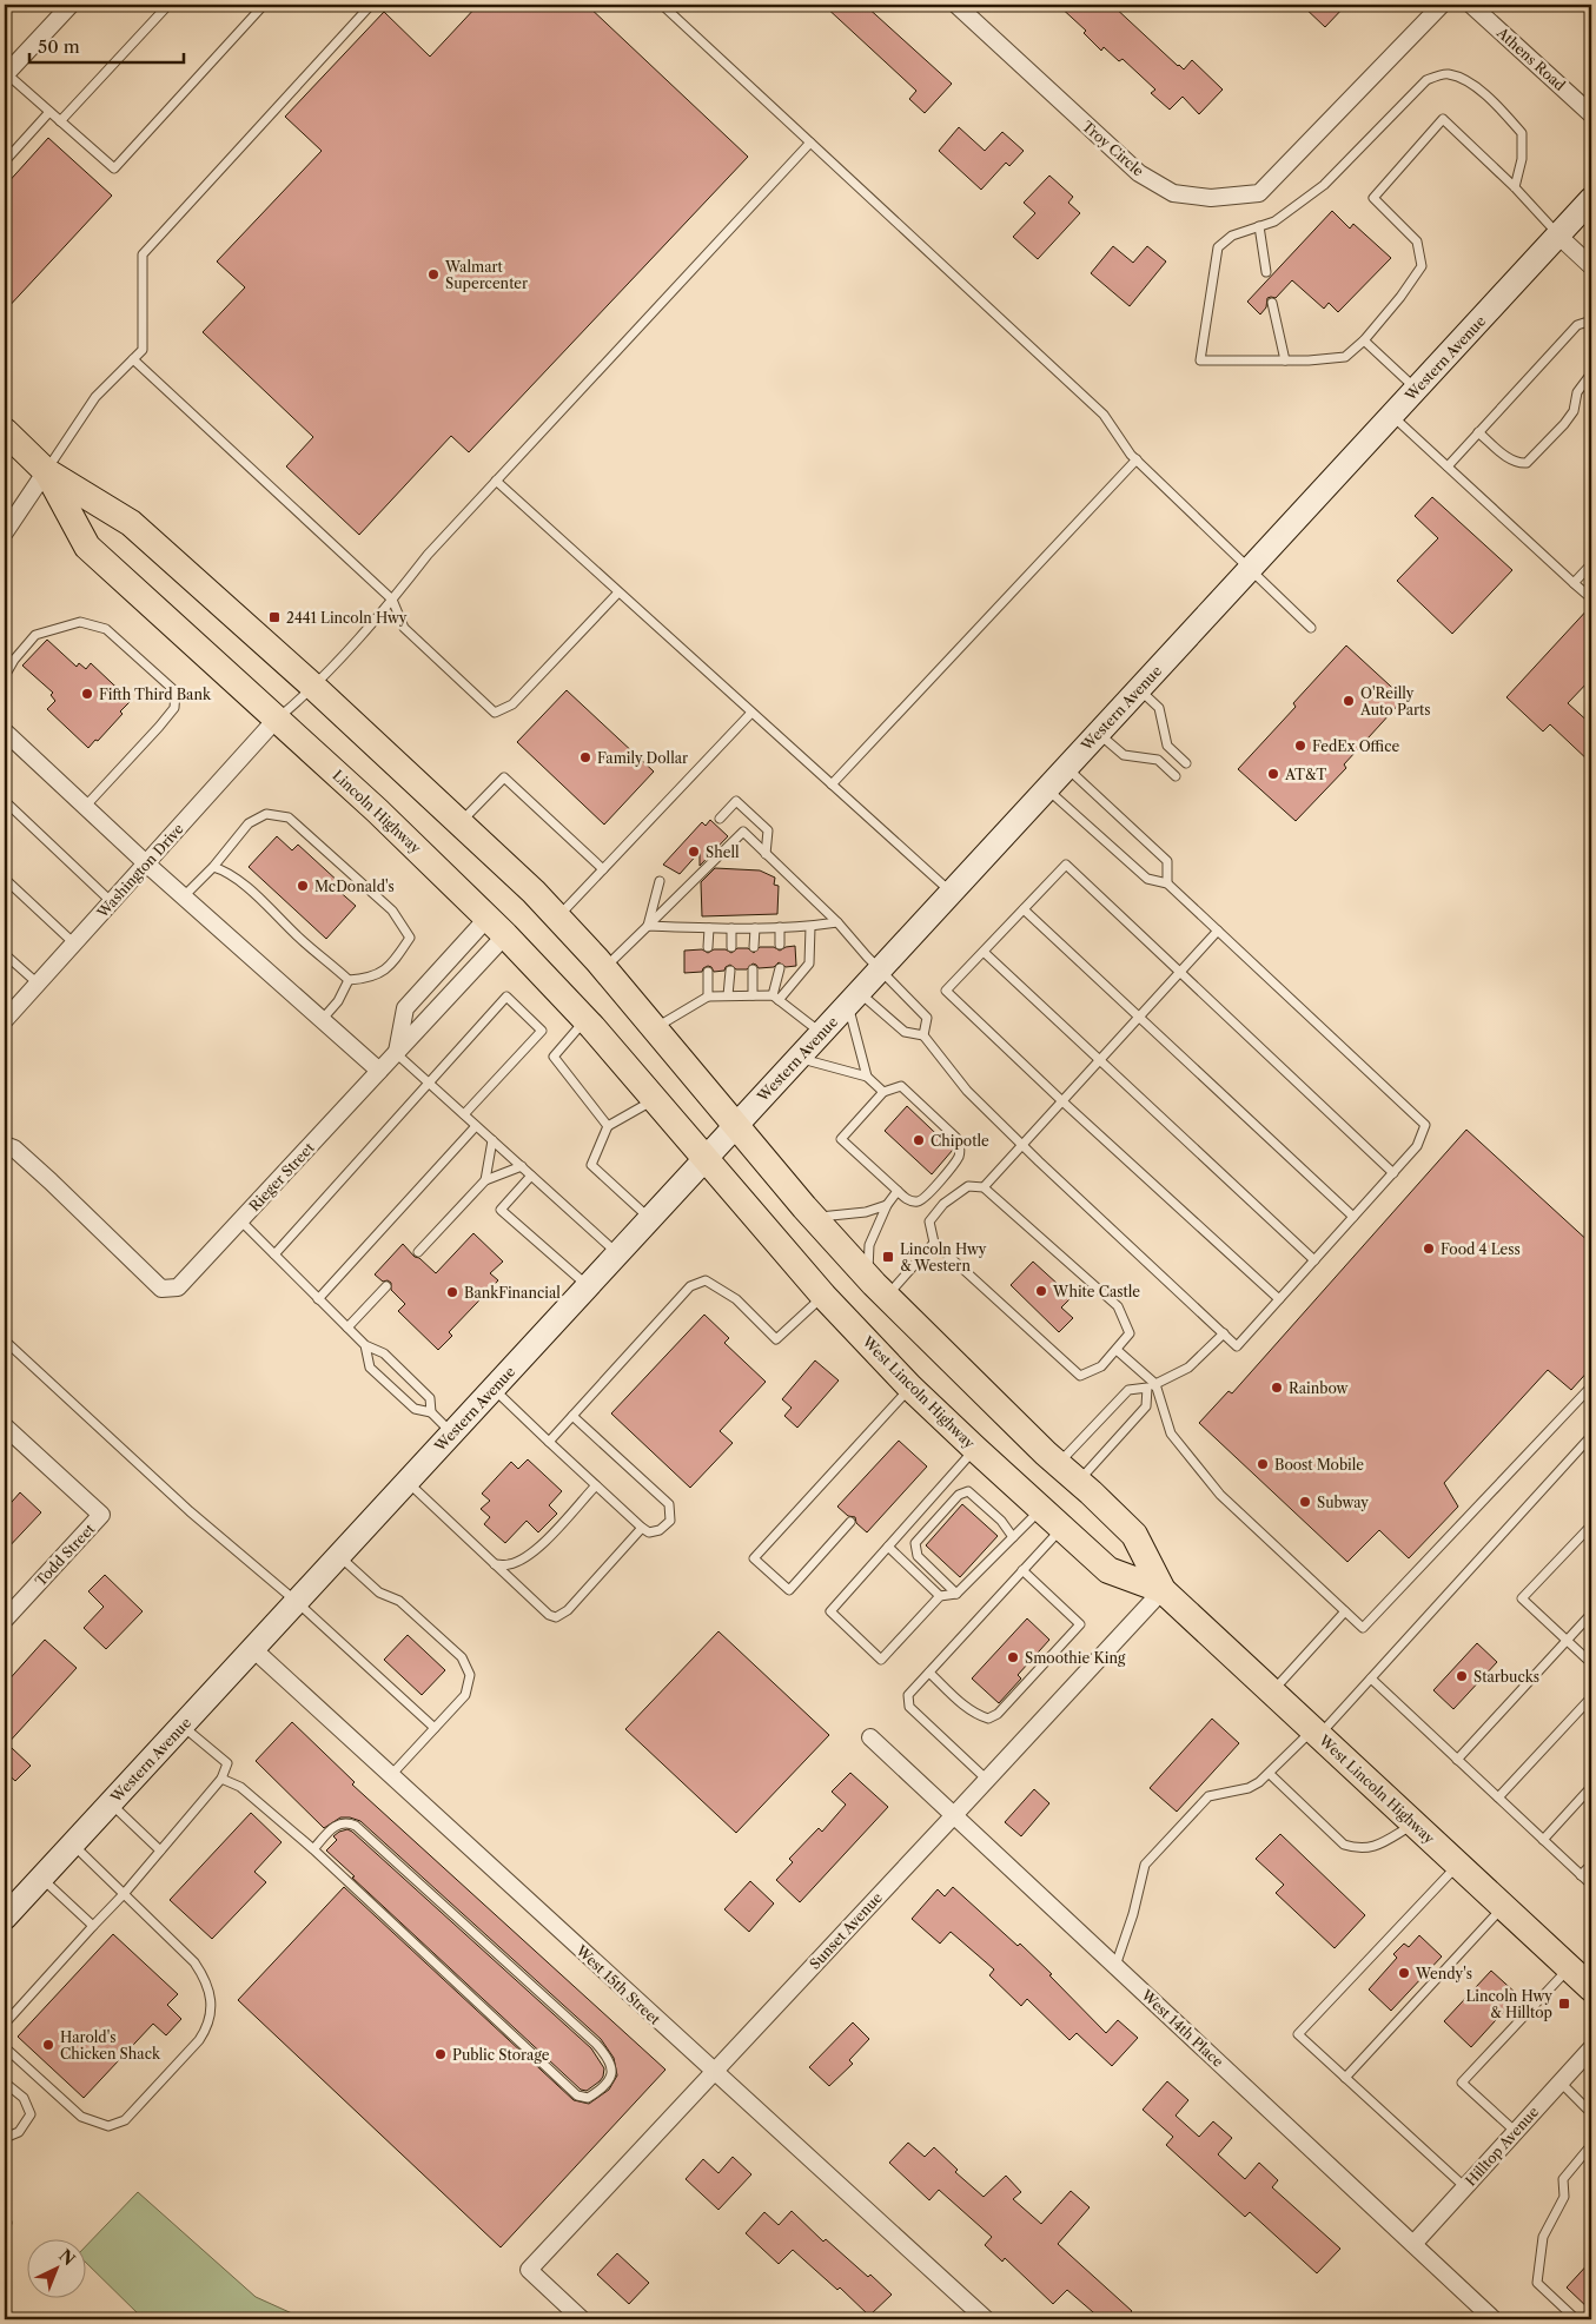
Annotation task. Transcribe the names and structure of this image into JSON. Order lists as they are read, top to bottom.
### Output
{
  "streets": {
    "main road": ["Western Avenue", "Lincoln Highway", "West Lincoln Highway"],
    "street": [
      "Athens Road",
      "Troy Circle",
      "Washington Drive",
      "Rieger Street",
      "Todd Street",
      "Sunset Avenue",
      "West 15th Street",
      "West 14th Place",
      "Hilltop Avenue"
    ]
  },
  "crossings": [
    ["Western Avenue", "Lincoln Highway"],
    ["Western Avenue", "West Lincoln Highway"],
    ["Western Avenue", "West 15th Street"],
    ["Lincoln Highway", "Washington Drive"],
    ["Lincoln Highway", "Rieger Street"],
    ["Lincoln Highway", "West Lincoln Highway"],
    ["West Lincoln Highway", "Sunset Avenue"],
    ["Sunset Avenue", "West 15th Street"],
    ["Sunset Avenue", "West 14th Place"],
    ["West 14th Place", "Hilltop Avenue"]
  ],
  "places": {
    "other": [
      "Walmart Supercenter",
      "Fifth Third Bank",
      "O'Reilly Auto Parts",
      "FedEx Office",
      "Family Dollar",
      "AT&T",
      "Shell",
      "McDonald's",
      "Chipotle",
      "Food 4 Less",
      "White Castle",
      "BankFinancial",
      "Rainbow",
      "Boost Mobile",
      "Subway",
      "Smoothie King",
      "Starbucks",
      "Wendy's",
      "Harold's Chicken Shack",
      "Public Storage"
    ],
    "transit": ["2441 Lincoln Hwy", "Lincoln Hwy & Western", "Lincoln Hwy & Hilltop"]
  },
  "scale_bar": "50 m",
  "north": "top right"
}
